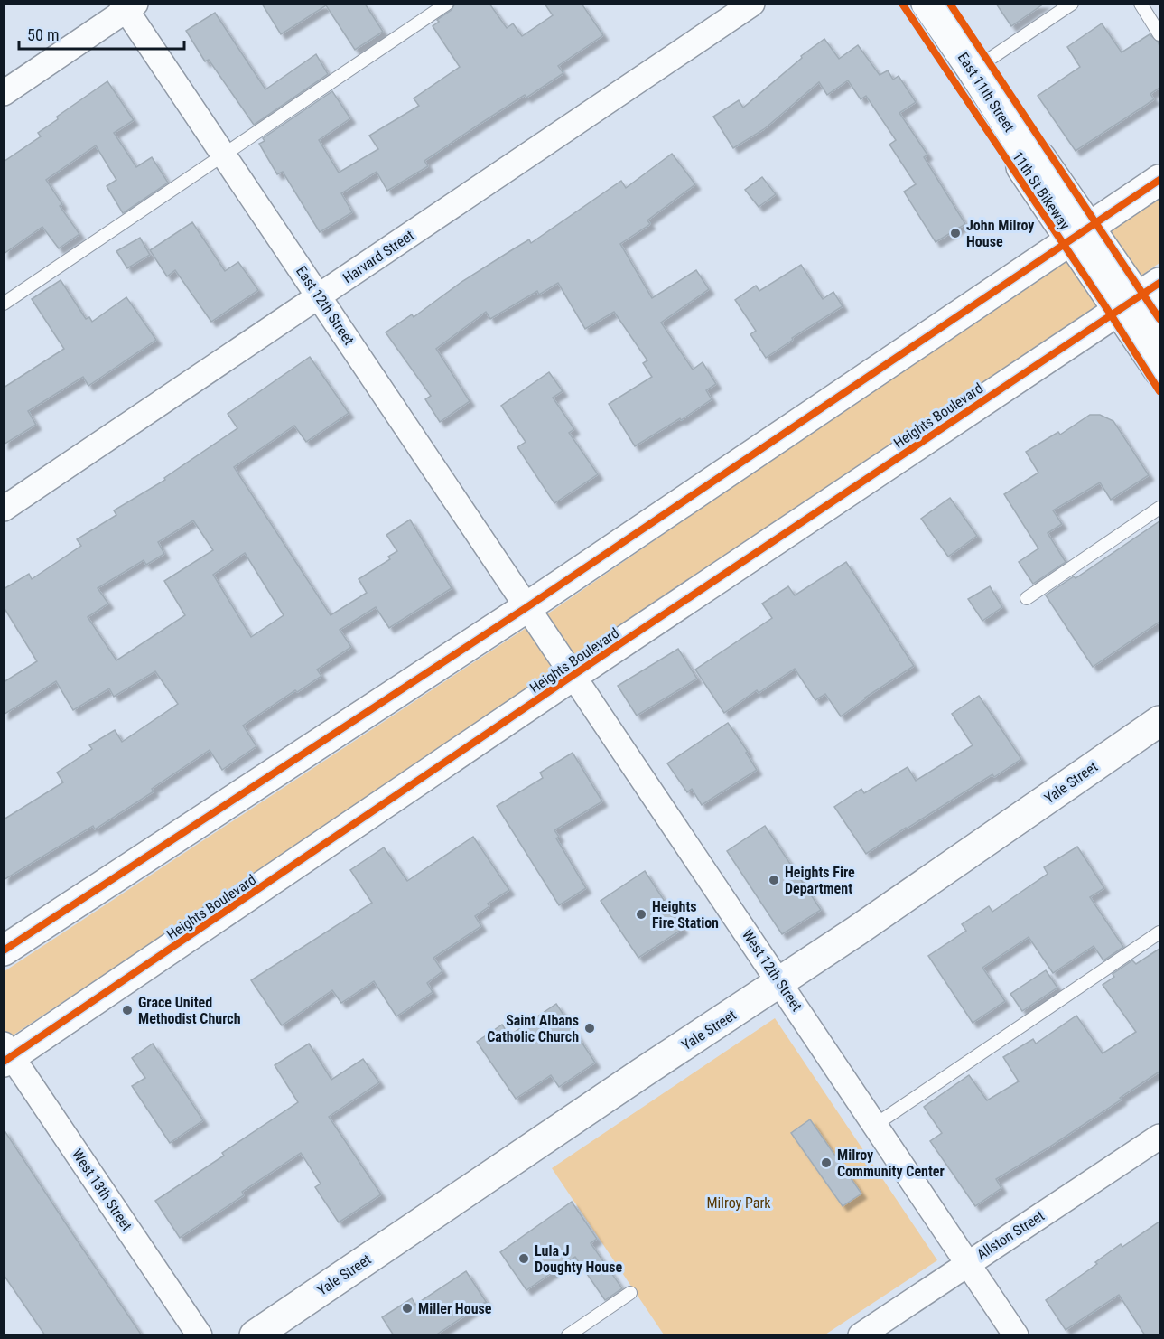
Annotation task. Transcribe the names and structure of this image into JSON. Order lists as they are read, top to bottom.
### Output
{
  "streets": {
    "main road": ["East 11th Street", "Heights Boulevard", "Yale Street"],
    "street": [
      "Harvard Street",
      "East 12th Street",
      "West 12th Street",
      "West 13th Street",
      "Allston Street"
    ],
    "cycle path": ["11th St Bikeway"]
  },
  "crossings": [
    ["East 11th Street", "Heights Boulevard"],
    ["Harvard Street", "East 12th Street"],
    ["East 12th Street", "West 12th Street"],
    ["Heights Boulevard", "West 12th Street"],
    ["Heights Boulevard", "West 13th Street"],
    ["Yale Street", "West 12th Street"],
    ["West 12th Street", "Allston Street"]
  ],
  "parks": ["Milroy Park"],
  "places": [
    "John Milroy House",
    "Heights Fire Department",
    "Heights Fire Station",
    "Grace United Methodist Church",
    "Saint Albans Catholic Church",
    "Milroy Community Center",
    "Lula J Doughty House",
    "Miller House"
  ],
  "scale_bar": "50 m"
}
